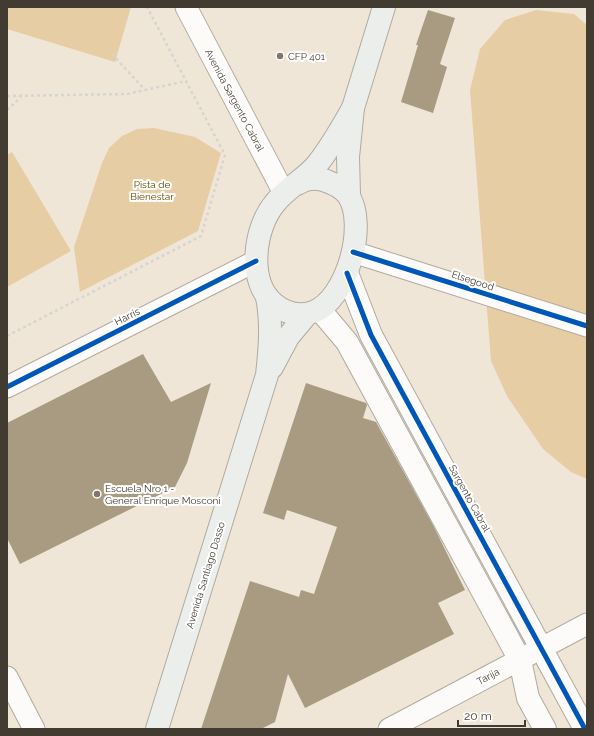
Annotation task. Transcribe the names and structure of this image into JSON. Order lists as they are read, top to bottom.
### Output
{
  "streets": {
    "main road": ["Avenida Santiago Dasso"],
    "street": [
      "Avenida Sargento Cabral",
      "Elsegood",
      "Harris",
      "Sargento Cabral",
      "Tarija"
    ]
  },
  "crossings": [
    ["Avenida Sargento Cabral", "Elsegood"],
    ["Avenida Sargento Cabral", "Harris"],
    ["Avenida Sargento Cabral", "Sargento Cabral"],
    ["Avenida Sargento Cabral", "Avenida Santiago Dasso"],
    ["Elsegood", "Harris"],
    ["Elsegood", "Sargento Cabral"],
    ["Elsegood", "Avenida Santiago Dasso"],
    ["Harris", "Sargento Cabral"],
    ["Harris", "Avenida Santiago Dasso"],
    ["Sargento Cabral", "Avenida Santiago Dasso"],
    ["Sargento Cabral", "Tarija"]
  ],
  "parks": ["Pista de Bienestar"],
  "places": ["CFP 401", "Escuela Nro 1 - General Enrique Mosconi"],
  "scale_bar": "20 m"
}
